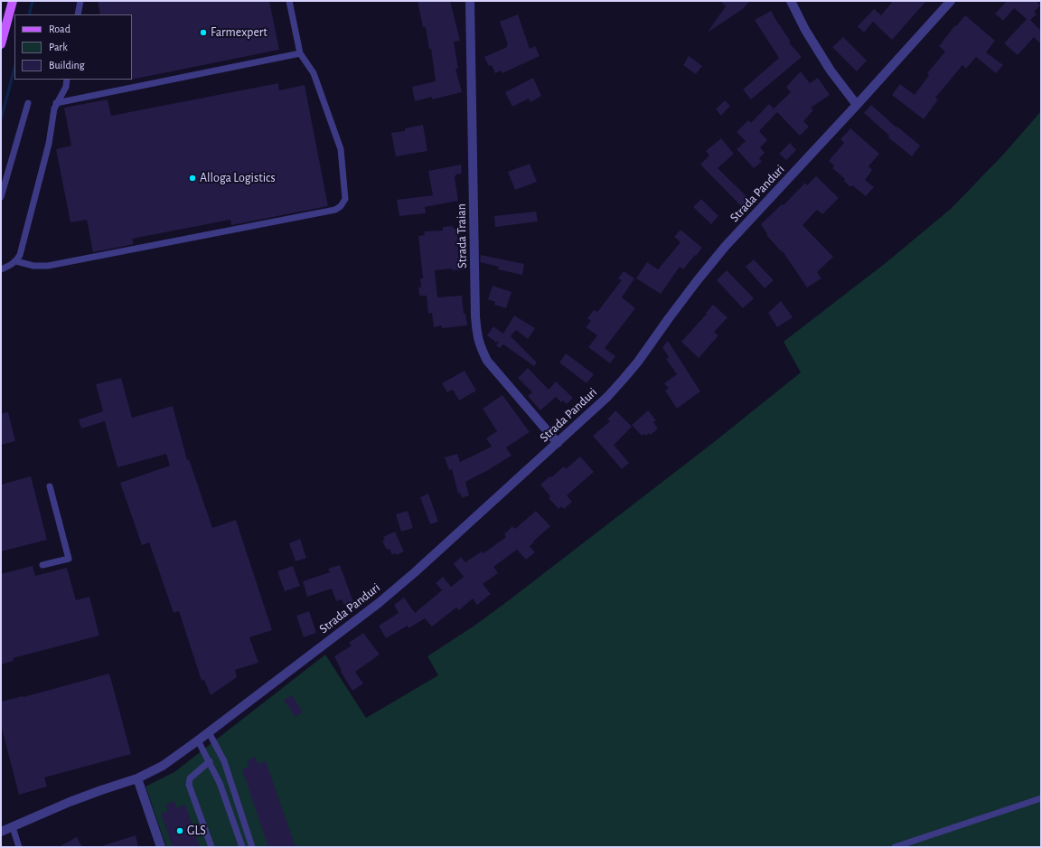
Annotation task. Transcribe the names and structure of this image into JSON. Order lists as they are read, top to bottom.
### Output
{
  "streets": {
    "street": ["Strada Panduri", "Strada Traian"]
  },
  "crossings": [
    ["Strada Panduri", "Strada Traian"]
  ],
  "places": ["Farmexpert", "Alloga Logistics", "GLS"],
  "legend": ["Road", "Park", "Building"]
}
